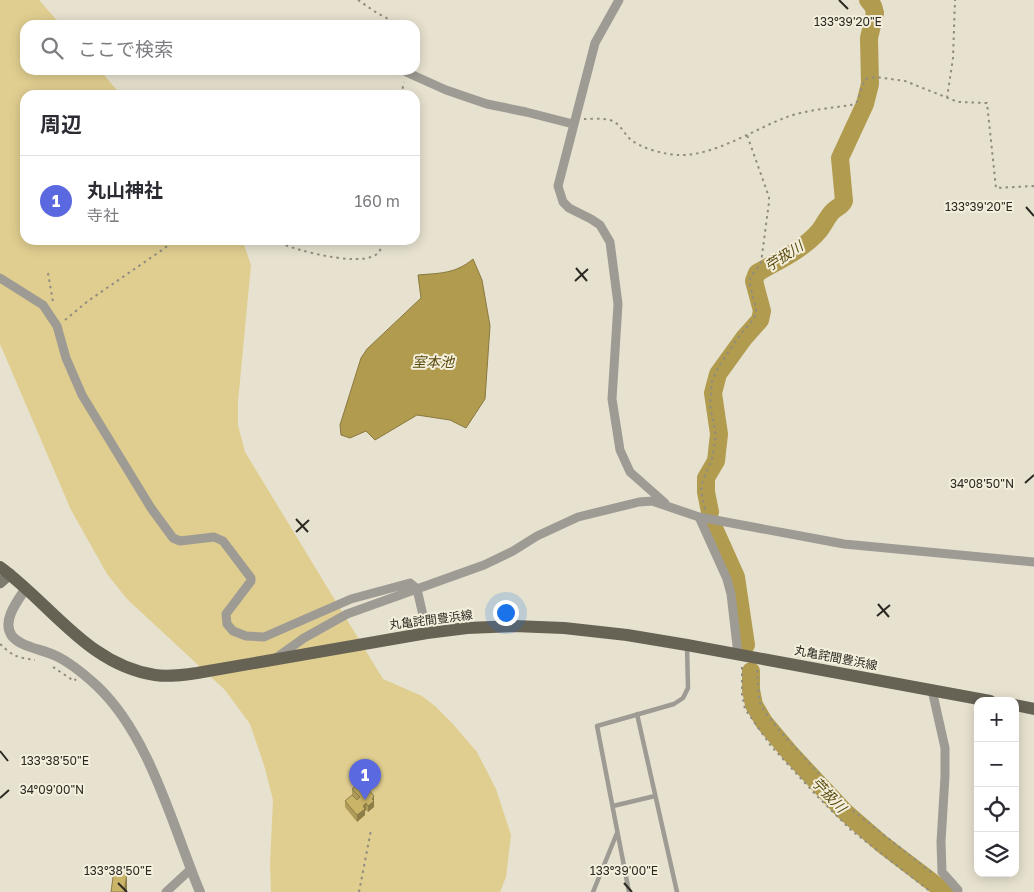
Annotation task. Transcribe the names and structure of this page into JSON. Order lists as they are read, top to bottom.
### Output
{
  "streets": {
    "main road": ["丸亀詫間豊浜線"]
  },
  "water": ["苧扱川", "室本池"],
  "page": {
    "search": "ここで検索",
    "heading": "周辺",
    "list": [
      {
        "mark": "1",
        "name": "丸山神社",
        "note": "寺社",
        "value": "160 m"
      }
    ],
    "map_buttons": ["+", "−"],
    "pins": "1"
  },
  "coordinates": [
    "133°39'20\"E",
    "34°08'50\"N",
    "133°38'50\"E",
    "34°09'00\"N",
    "133°39'00\"E"
  ]
}
